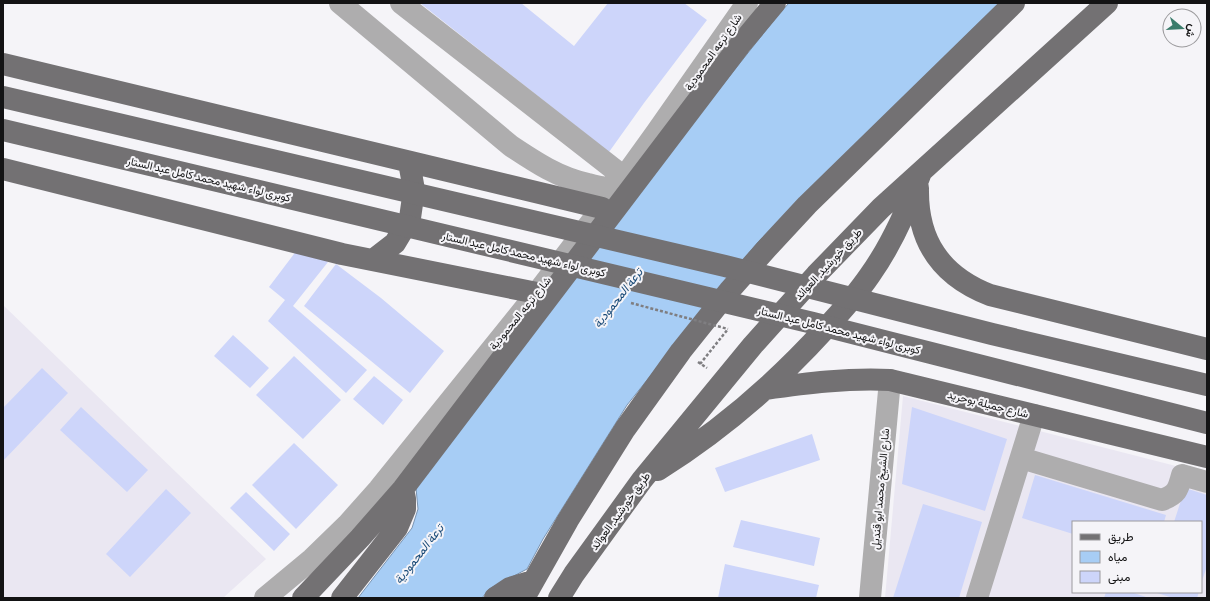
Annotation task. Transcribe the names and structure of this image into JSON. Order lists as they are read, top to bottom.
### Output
{
  "streets": {
    "main road": ["كوبرى لواء شهيد محمد كامل عبد الستار", "طريق خورشيد, العوائد", "شارع جميلة بوحريد"],
    "street": ["شارع ترعه المحمودية", "شارع الشيخ محمد ابو قنديل"]
  },
  "crossings": [
    ["شارع جميلة بوحريد", "شارع الشيخ محمد ابو قنديل"]
  ],
  "water": ["ترعة المحمودية"],
  "legend": ["طريق", "مياه", "مبنى"],
  "north": "right"
}
